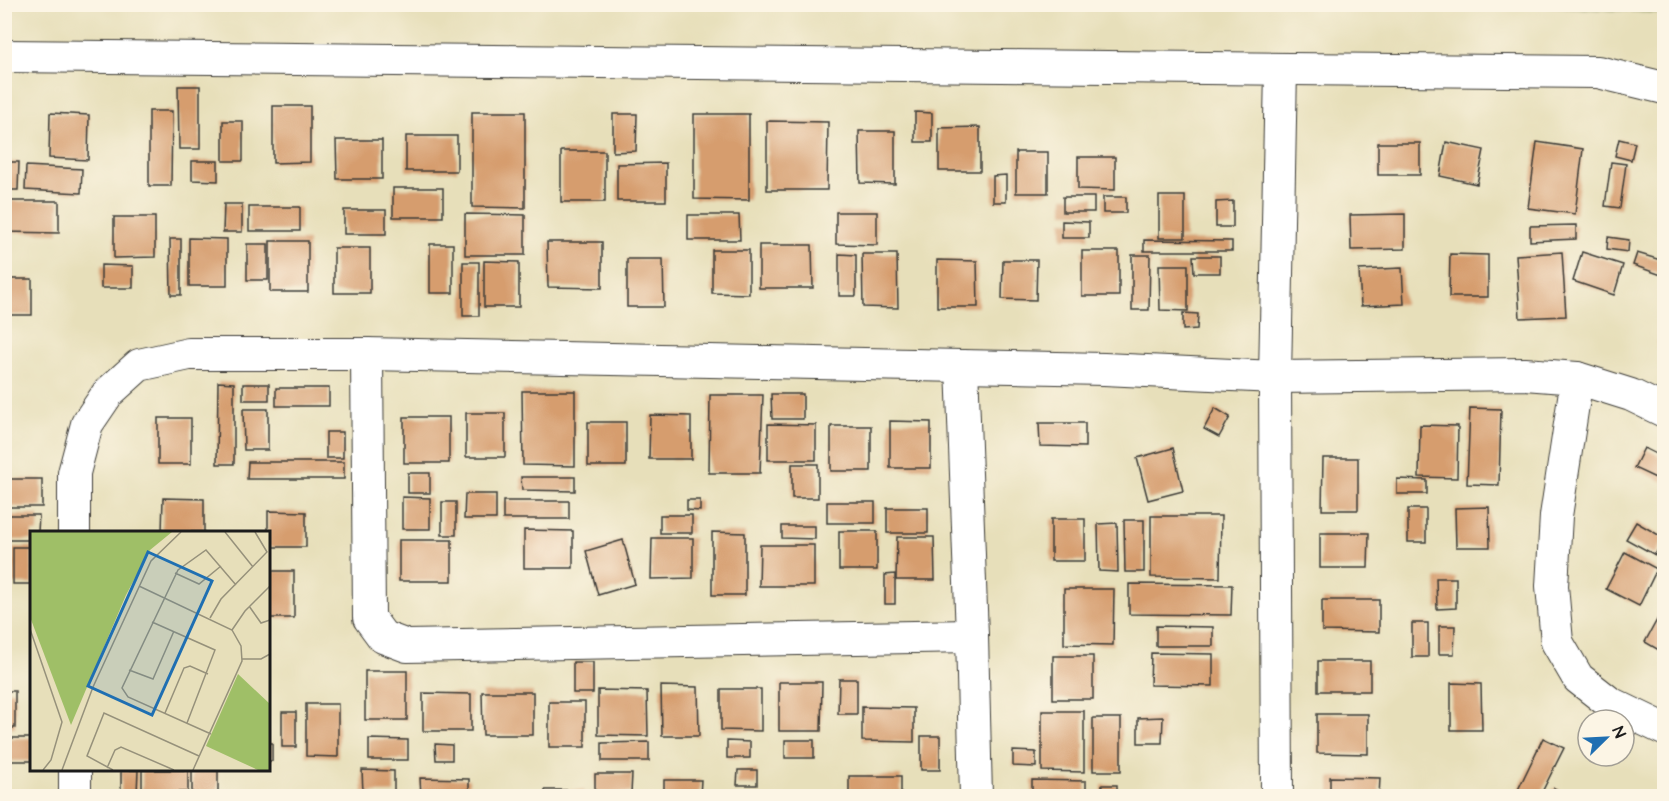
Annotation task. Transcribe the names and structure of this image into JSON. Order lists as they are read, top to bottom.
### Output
{
  "north": "top right"
}
